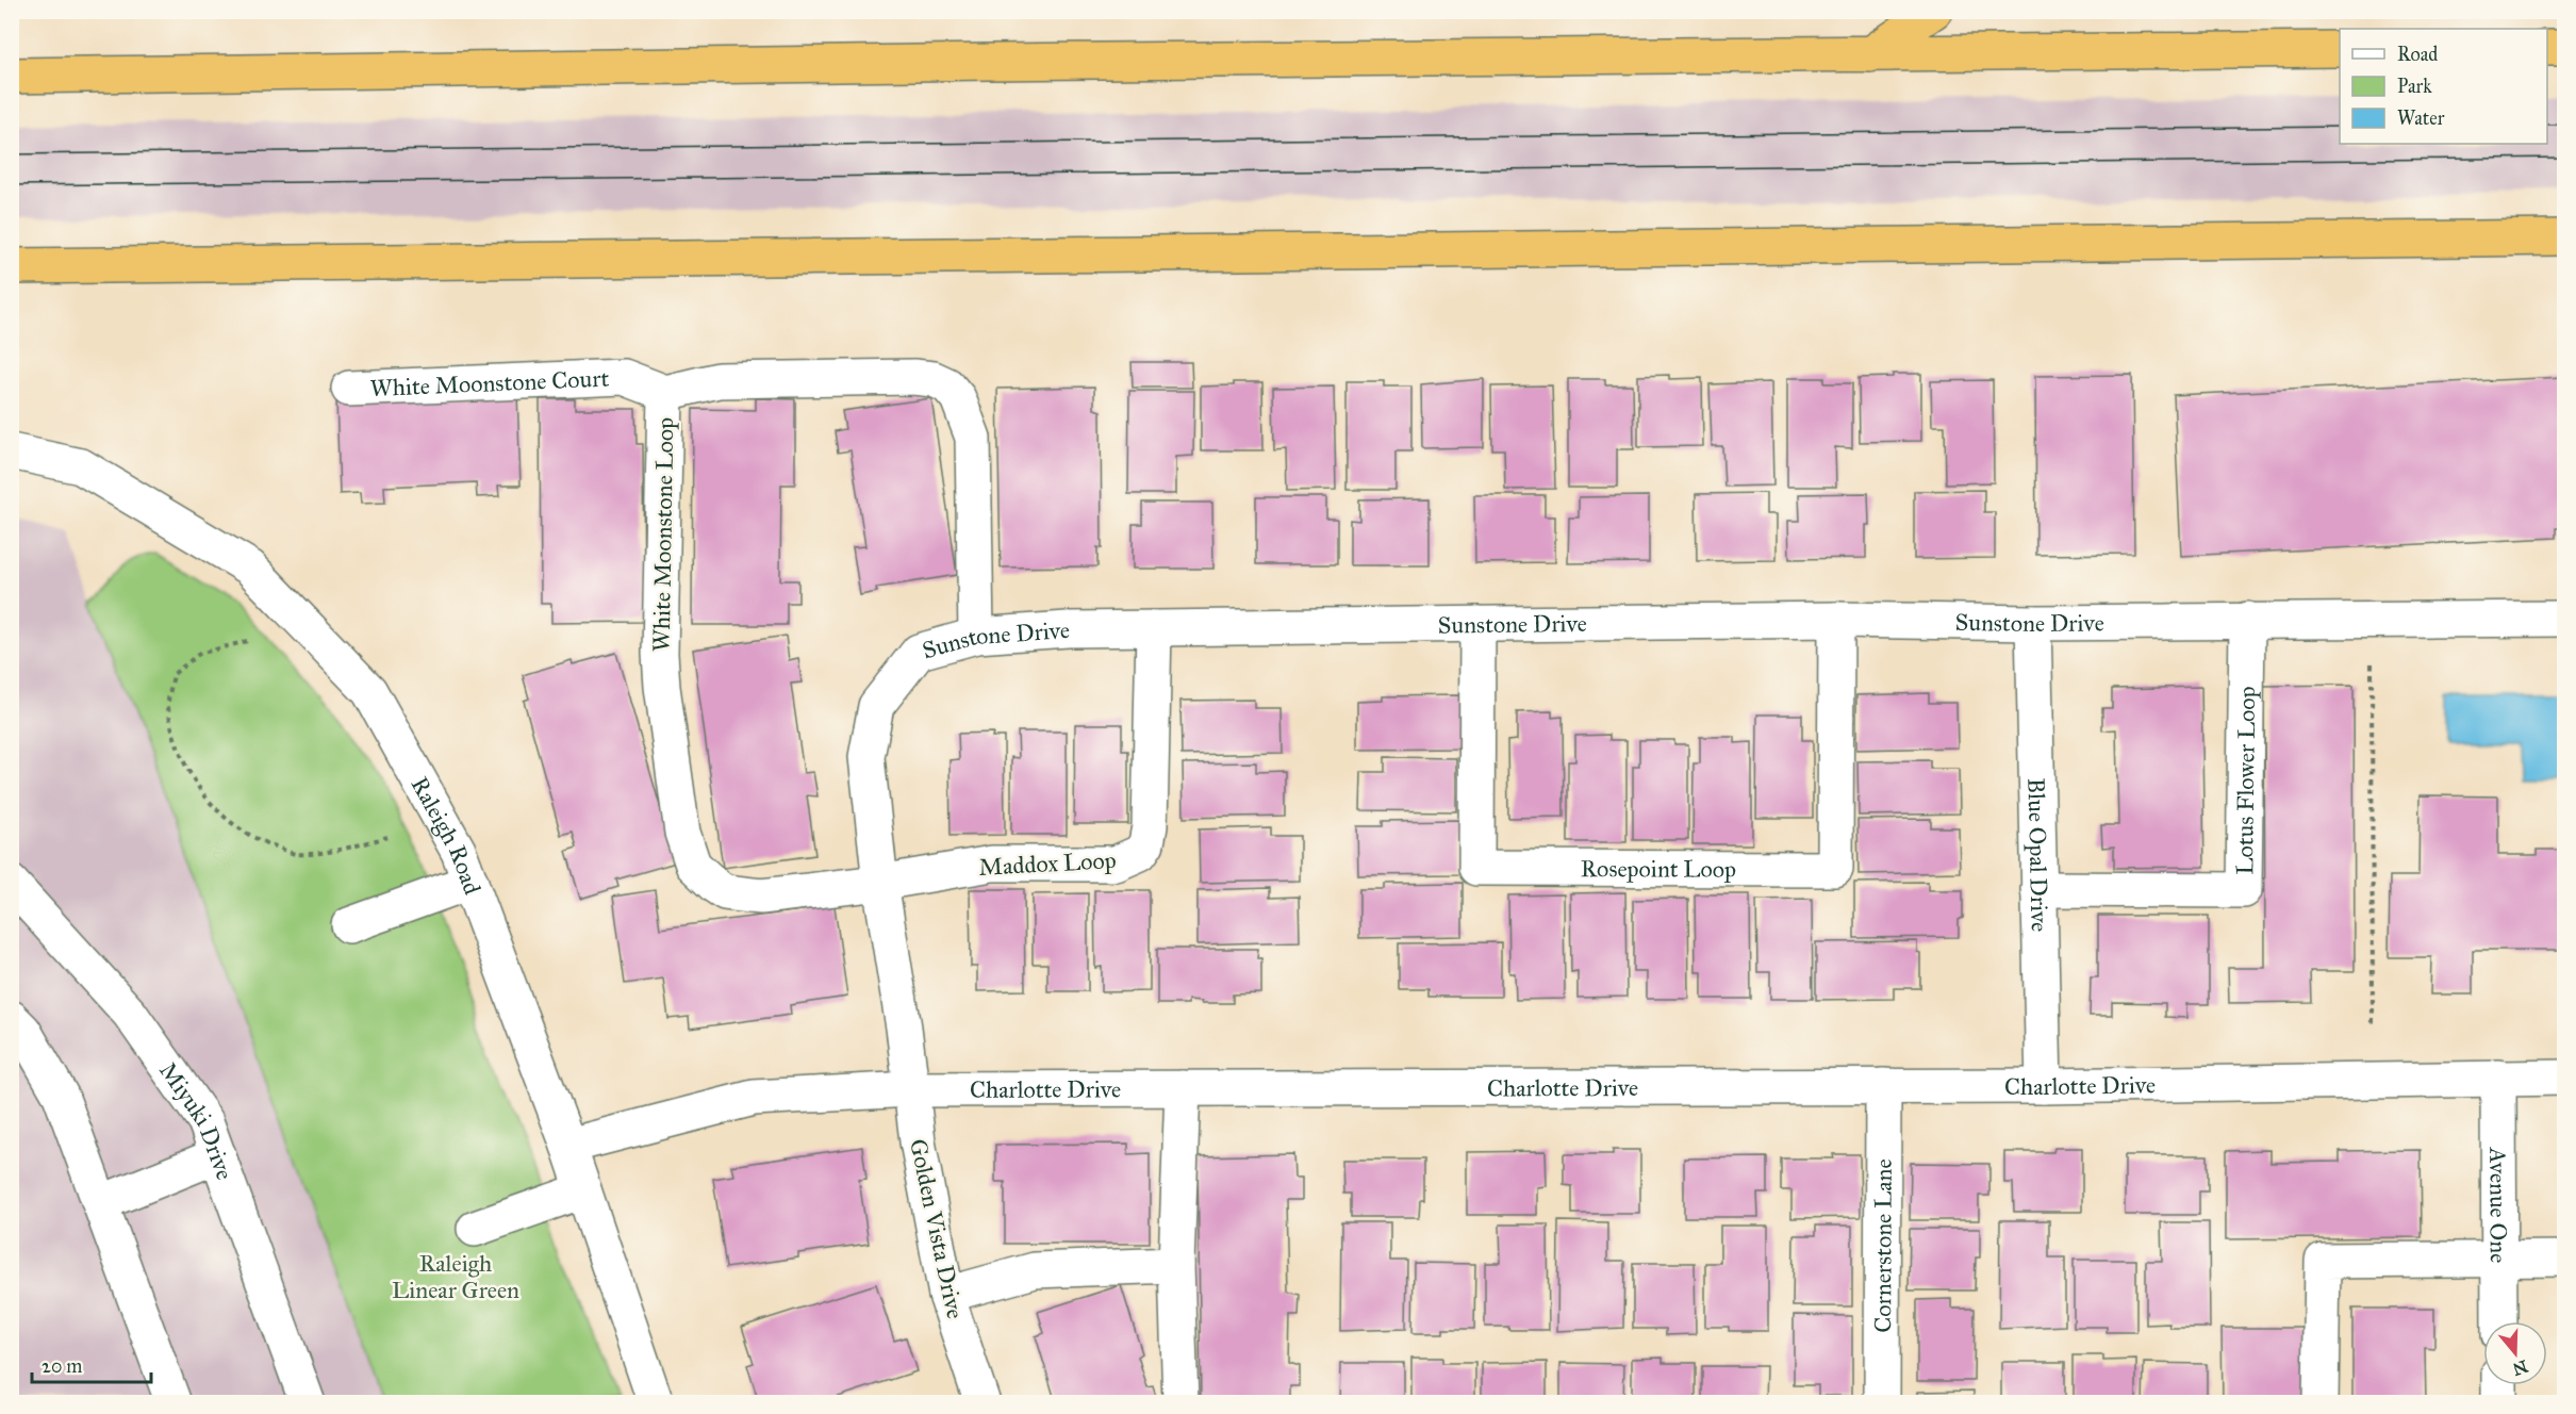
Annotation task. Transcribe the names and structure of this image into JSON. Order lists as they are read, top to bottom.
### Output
{
  "streets": {
    "street": [
      "White Moonstone Court",
      "White Moonstone Loop",
      "Sunstone Drive",
      "Lotus Flower Loop",
      "Raleigh Road",
      "Blue Opal Drive",
      "Maddox Loop",
      "Rosepoint Loop",
      "Charlotte Drive",
      "Miyuki Drive",
      "Avenue One",
      "Golden Vista Drive",
      "Cornerstone Lane"
    ]
  },
  "crossings": [
    ["White Moonstone Court", "White Moonstone Loop"],
    ["White Moonstone Loop", "Sunstone Drive"],
    ["White Moonstone Loop", "Maddox Loop"],
    ["Sunstone Drive", "Lotus Flower Loop"],
    ["Sunstone Drive", "Blue Opal Drive"],
    ["Sunstone Drive", "Maddox Loop"],
    ["Sunstone Drive", "Rosepoint Loop"],
    ["Sunstone Drive", "Charlotte Drive"],
    ["Sunstone Drive", "Golden Vista Drive"],
    ["Lotus Flower Loop", "Blue Opal Drive"],
    ["Raleigh Road", "Charlotte Drive"],
    ["Blue Opal Drive", "Charlotte Drive"],
    ["Charlotte Drive", "Avenue One"],
    ["Charlotte Drive", "Golden Vista Drive"],
    ["Charlotte Drive", "Cornerstone Lane"]
  ],
  "parks": ["Raleigh Linear Green"],
  "legend": ["Road", "Park", "Water"],
  "scale_bar": "20 m",
  "north": "bottom"
}
